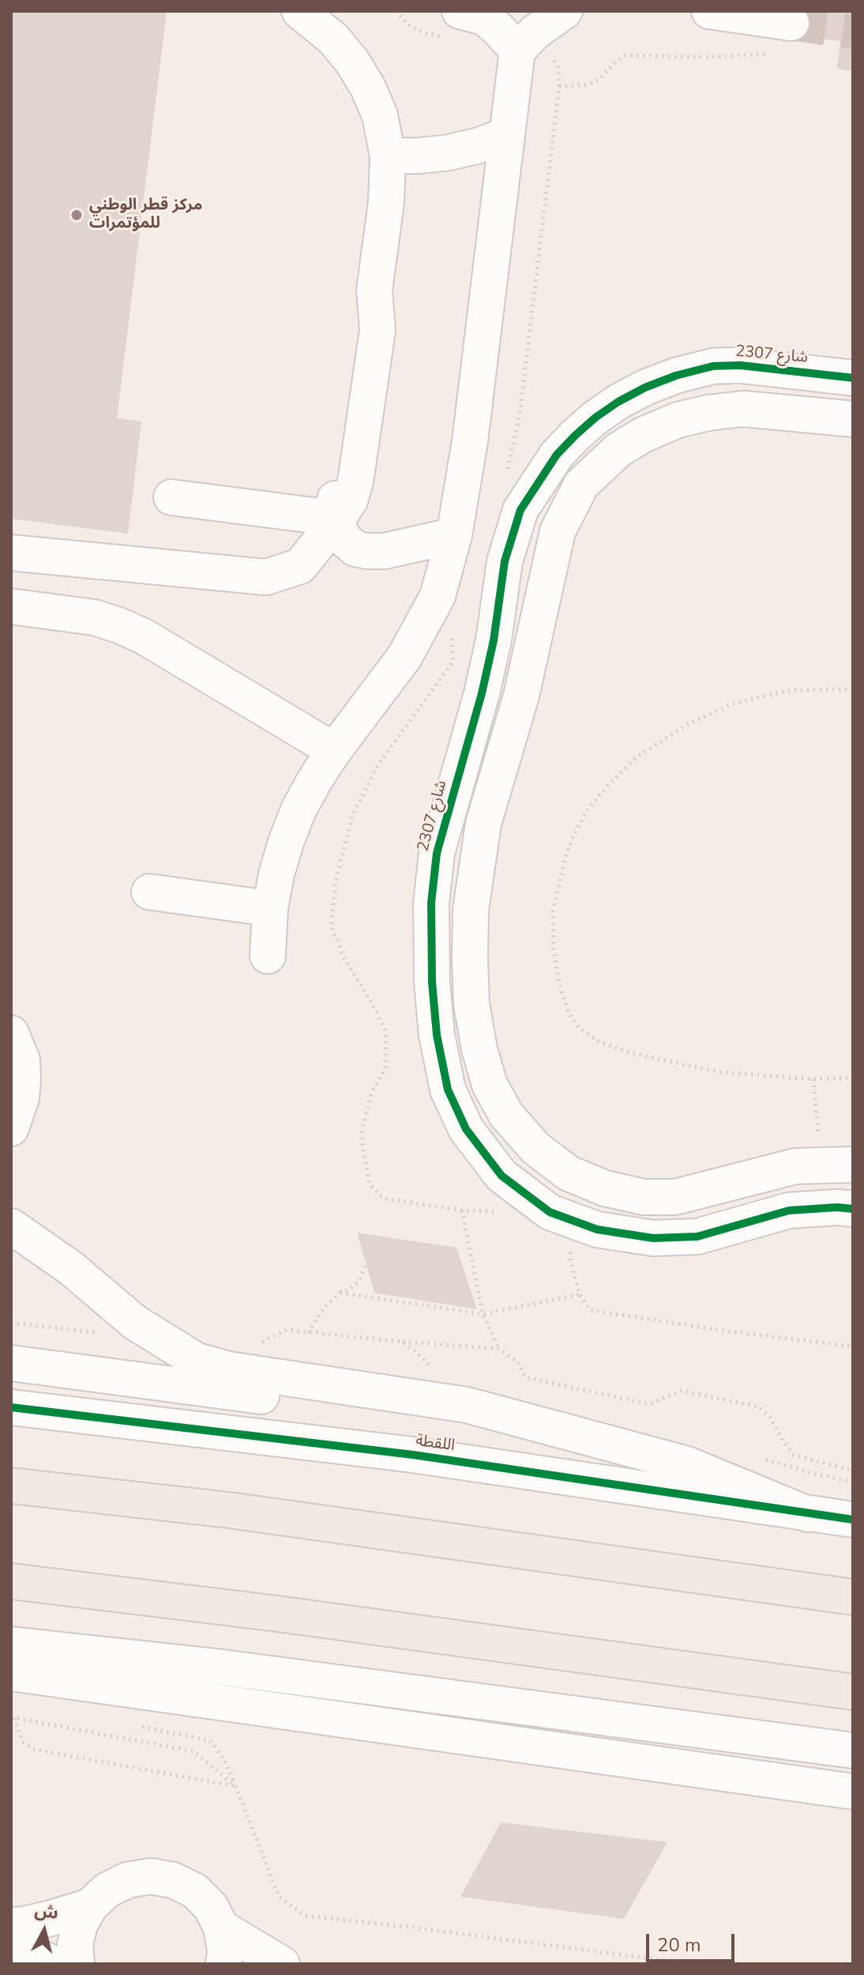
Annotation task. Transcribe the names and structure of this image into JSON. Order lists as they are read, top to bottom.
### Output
{
  "streets": {
    "street": ["شارع 2307", "اللقطة"]
  },
  "places": ["مركز قطر الوطني للمؤتمرات"],
  "scale_bar": "20 m",
  "north": "top"
}
